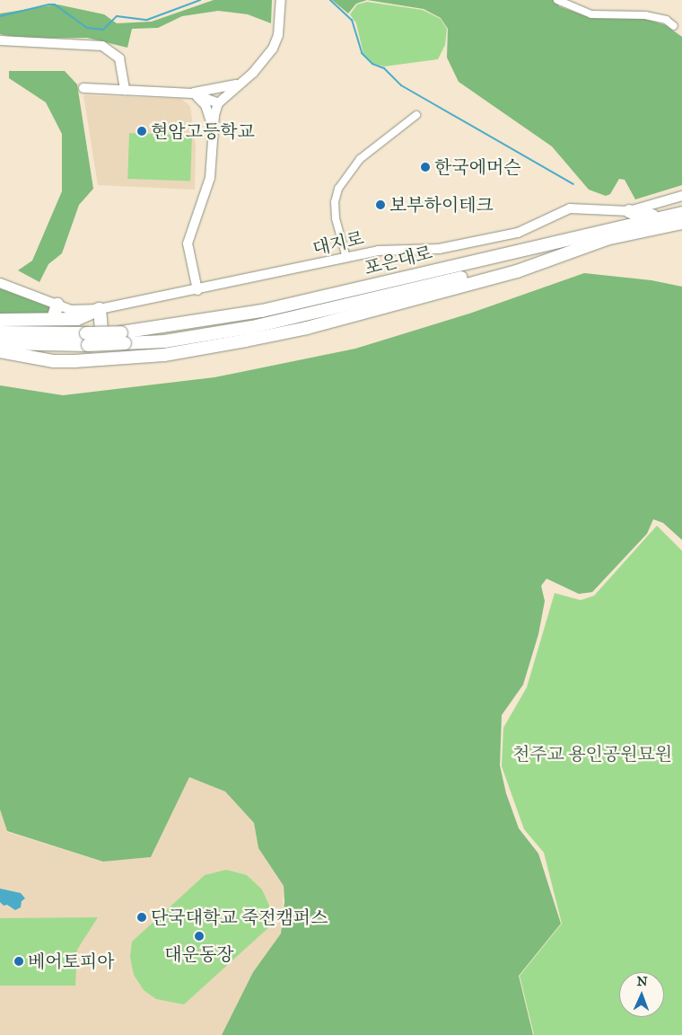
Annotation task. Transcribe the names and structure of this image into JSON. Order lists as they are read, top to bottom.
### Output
{
  "streets": {
    "highway": ["포은대로"],
    "street": ["대지로"]
  },
  "parks": ["천주교 용인공원묘원"],
  "places": [
    "현암고등학교",
    "한국에머슨",
    "보부하이테크",
    "단국대학교 죽전캠퍼스",
    "대운동장",
    "베어토피아"
  ],
  "north": "top"
}
